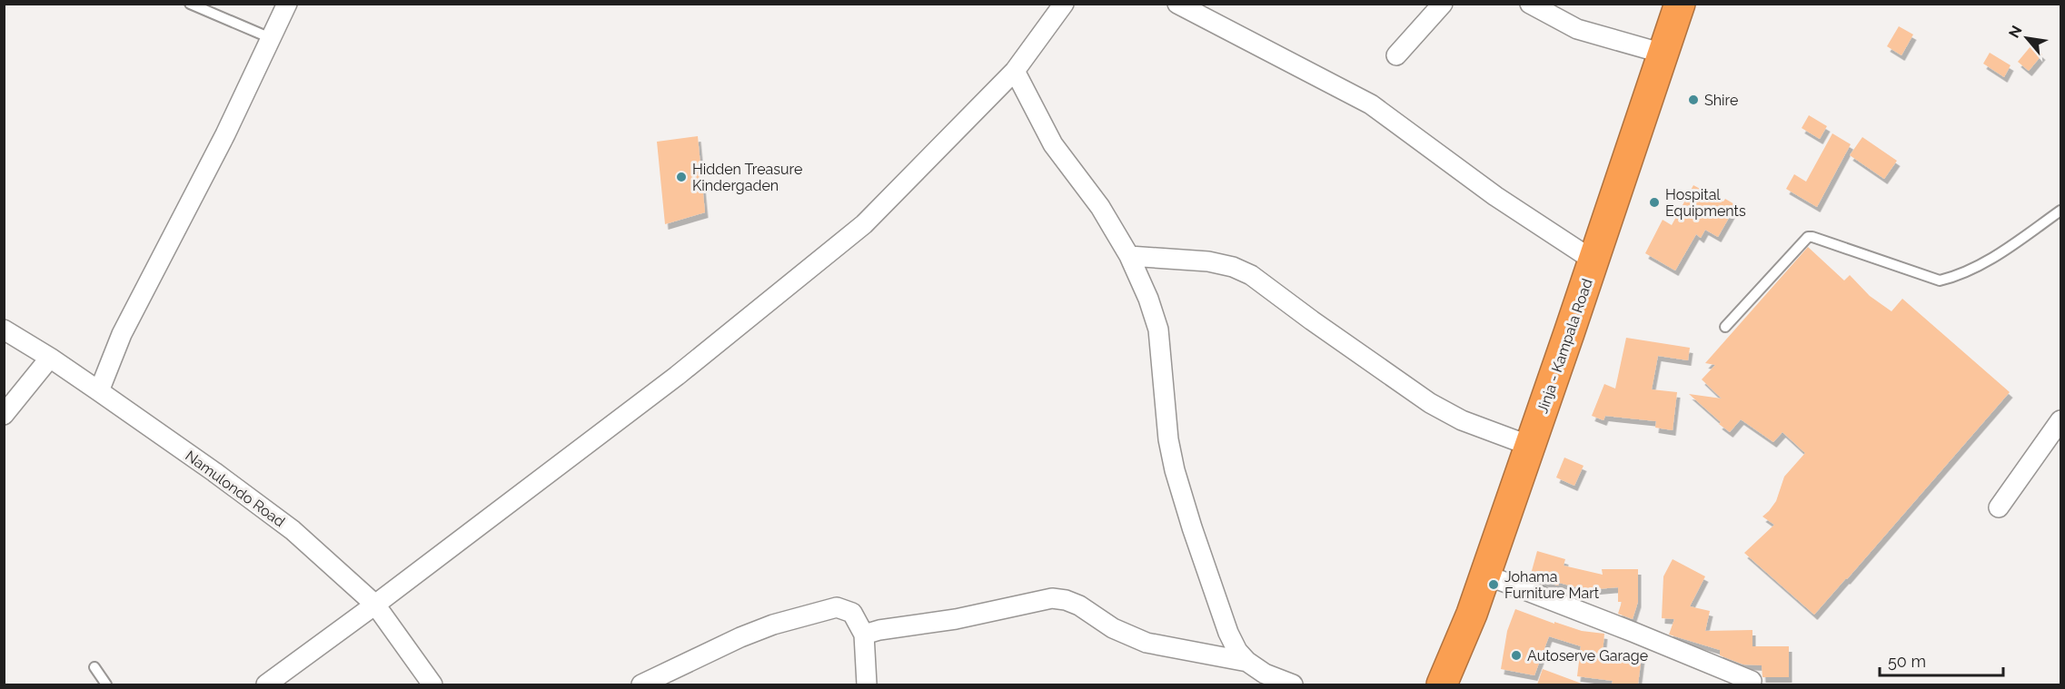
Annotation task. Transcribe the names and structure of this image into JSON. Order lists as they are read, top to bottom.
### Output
{
  "streets": {
    "highway": ["Jinja - Kampala Road"],
    "street": ["Namulondo Road"]
  },
  "places": [
    "Shire",
    "Hidden Treasure Kindergaden",
    "Hospital Equipments",
    "Johama Furniture Mart",
    "Autoserve Garage"
  ],
  "scale_bar": "50 m",
  "north": "top left"
}
